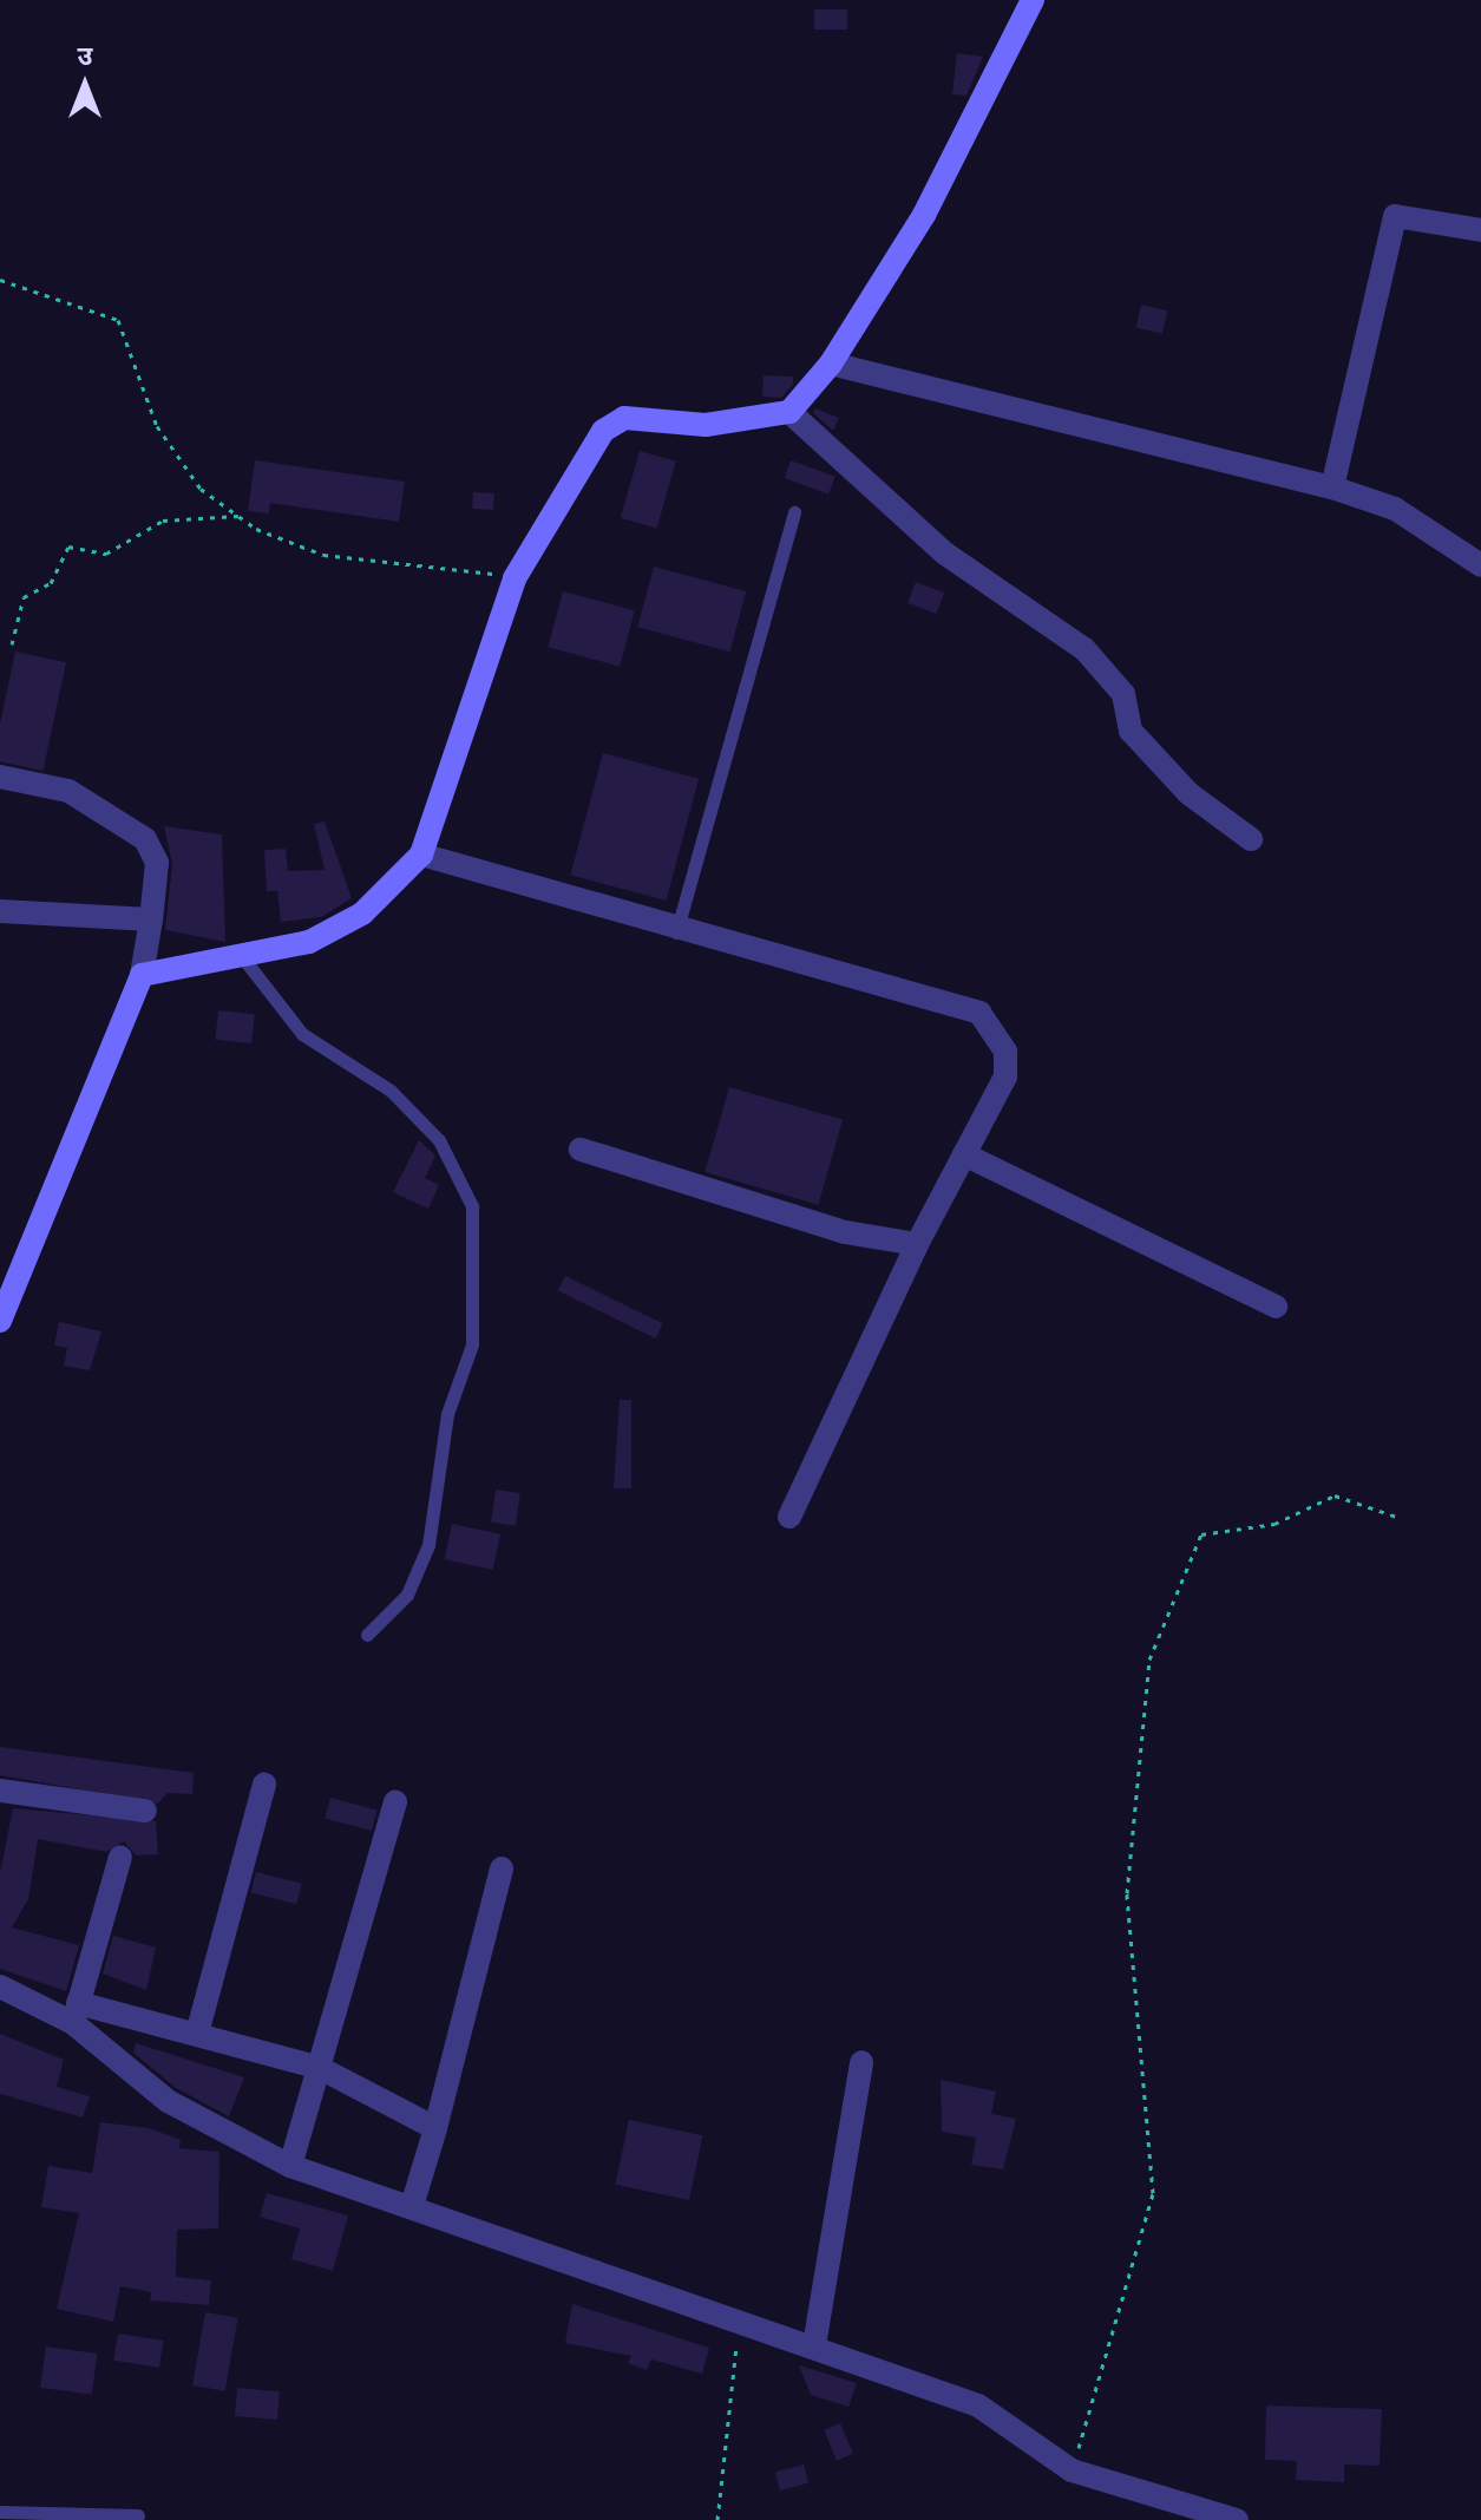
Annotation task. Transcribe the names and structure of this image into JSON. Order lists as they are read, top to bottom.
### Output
{
  "north": "top"
}
